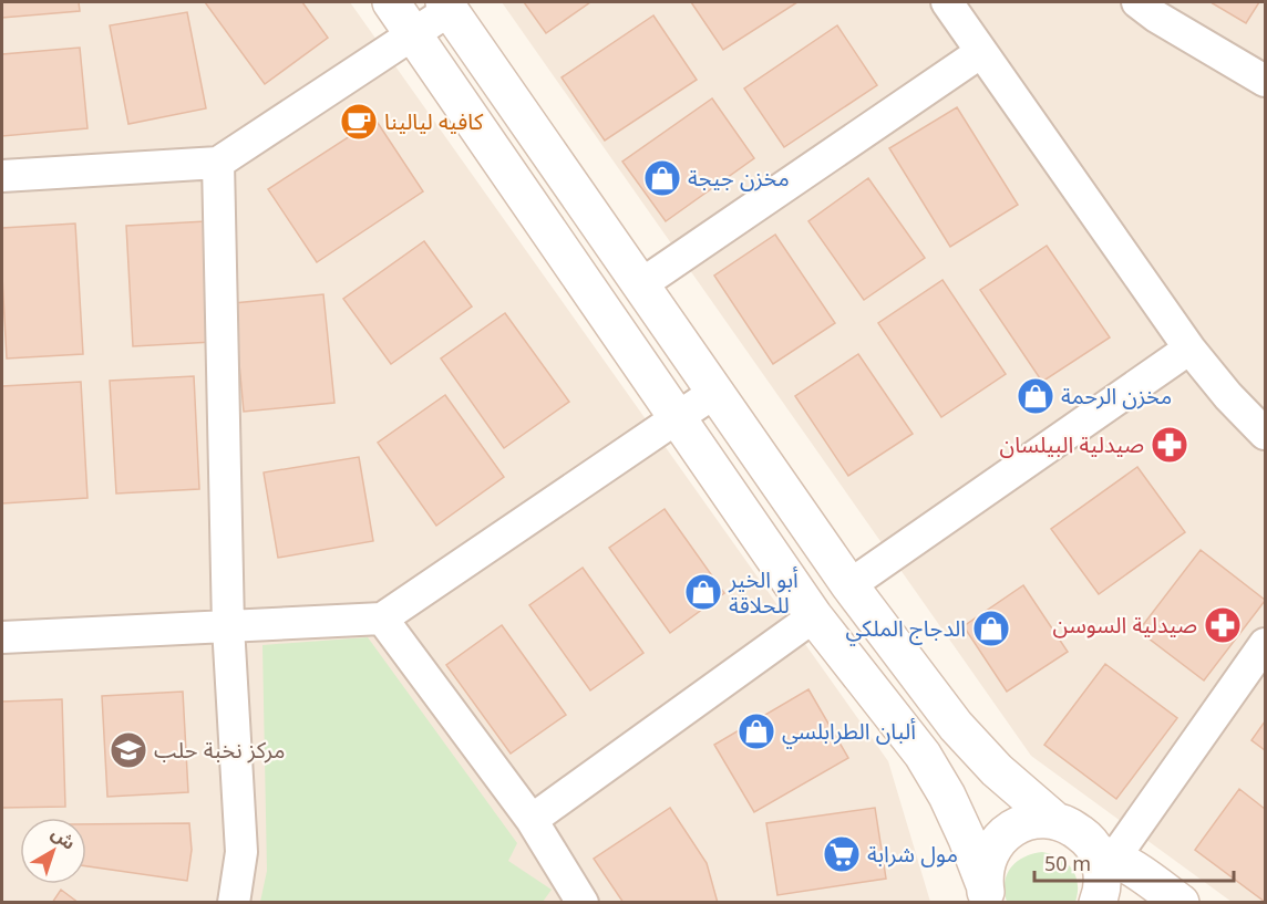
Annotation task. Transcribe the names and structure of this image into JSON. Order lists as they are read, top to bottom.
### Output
{
  "places": {
    "cafe": ["كافيه ليالينا"],
    "shop": [
      "مخزن جيجة",
      "مخزن الرحمة",
      "أبو الخير للحلاقة",
      "الدجاج الملكي",
      "ألبان الطرابلسي"
    ],
    "pharmacy": ["صيدلية البيلسان", "صيدلية السوسن"],
    "school or university": ["مركز نخبة حلب"],
    "supermarket": ["مول شرابة"]
  },
  "scale_bar": "50 m",
  "north": "top right"
}
